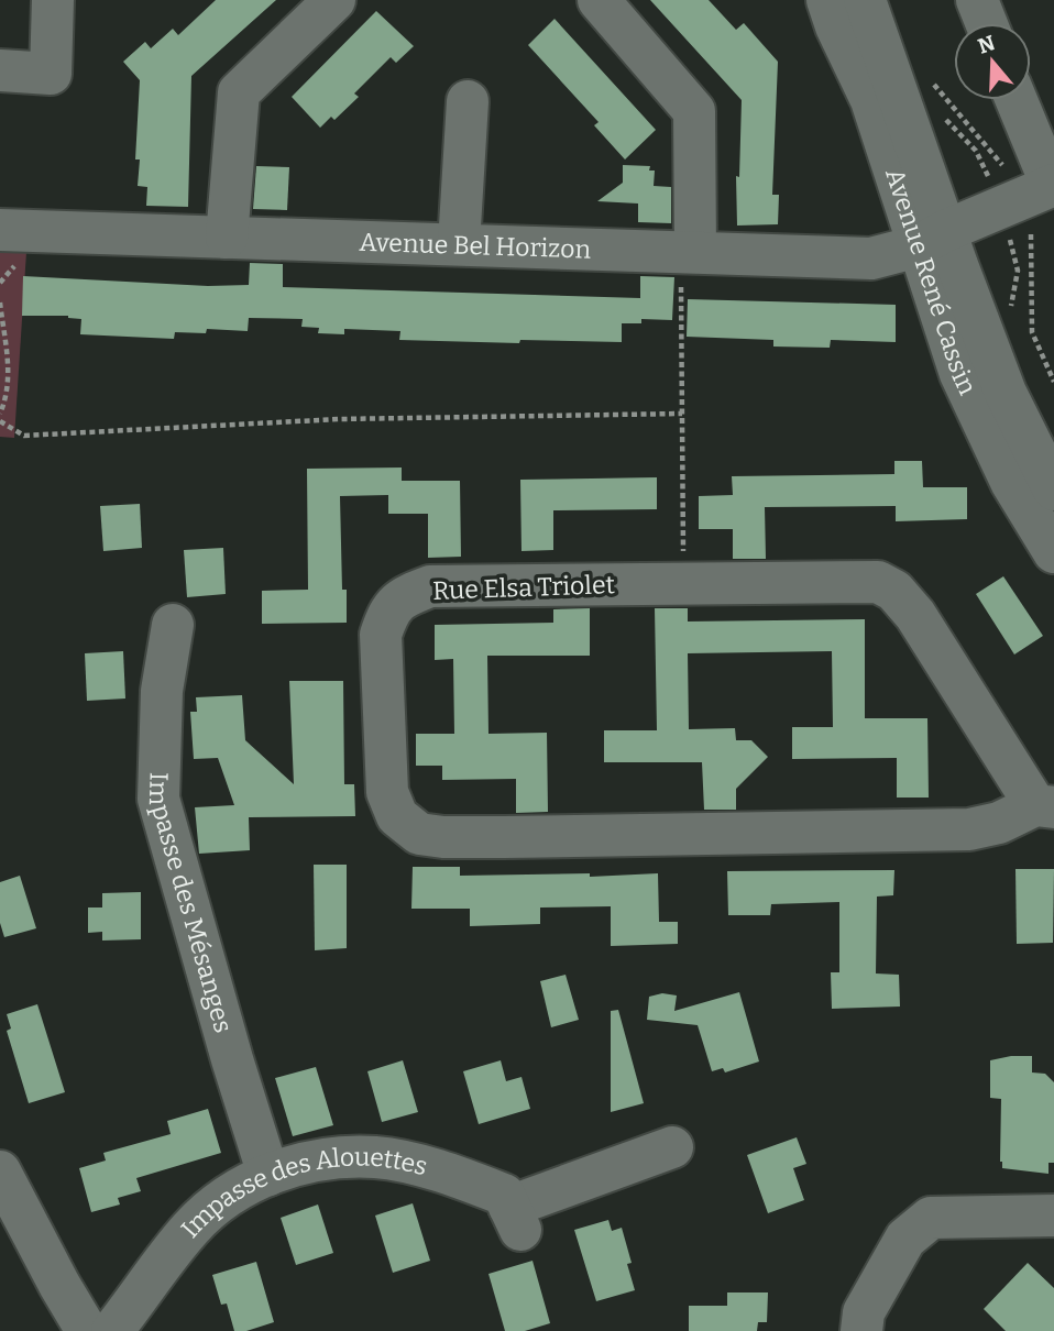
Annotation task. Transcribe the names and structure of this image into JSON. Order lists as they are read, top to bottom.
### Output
{
  "streets": {
    "street": [
      "Avenue Bel Horizon",
      "Avenue René Cassin",
      "Rue Elsa Triolet",
      "Impasse des Mésanges",
      "Impasse des Alouettes"
    ]
  },
  "crossings": [
    ["Avenue Bel Horizon", "Avenue René Cassin"],
    ["Impasse des Mésanges", "Impasse des Alouettes"]
  ],
  "north": "top"
}
